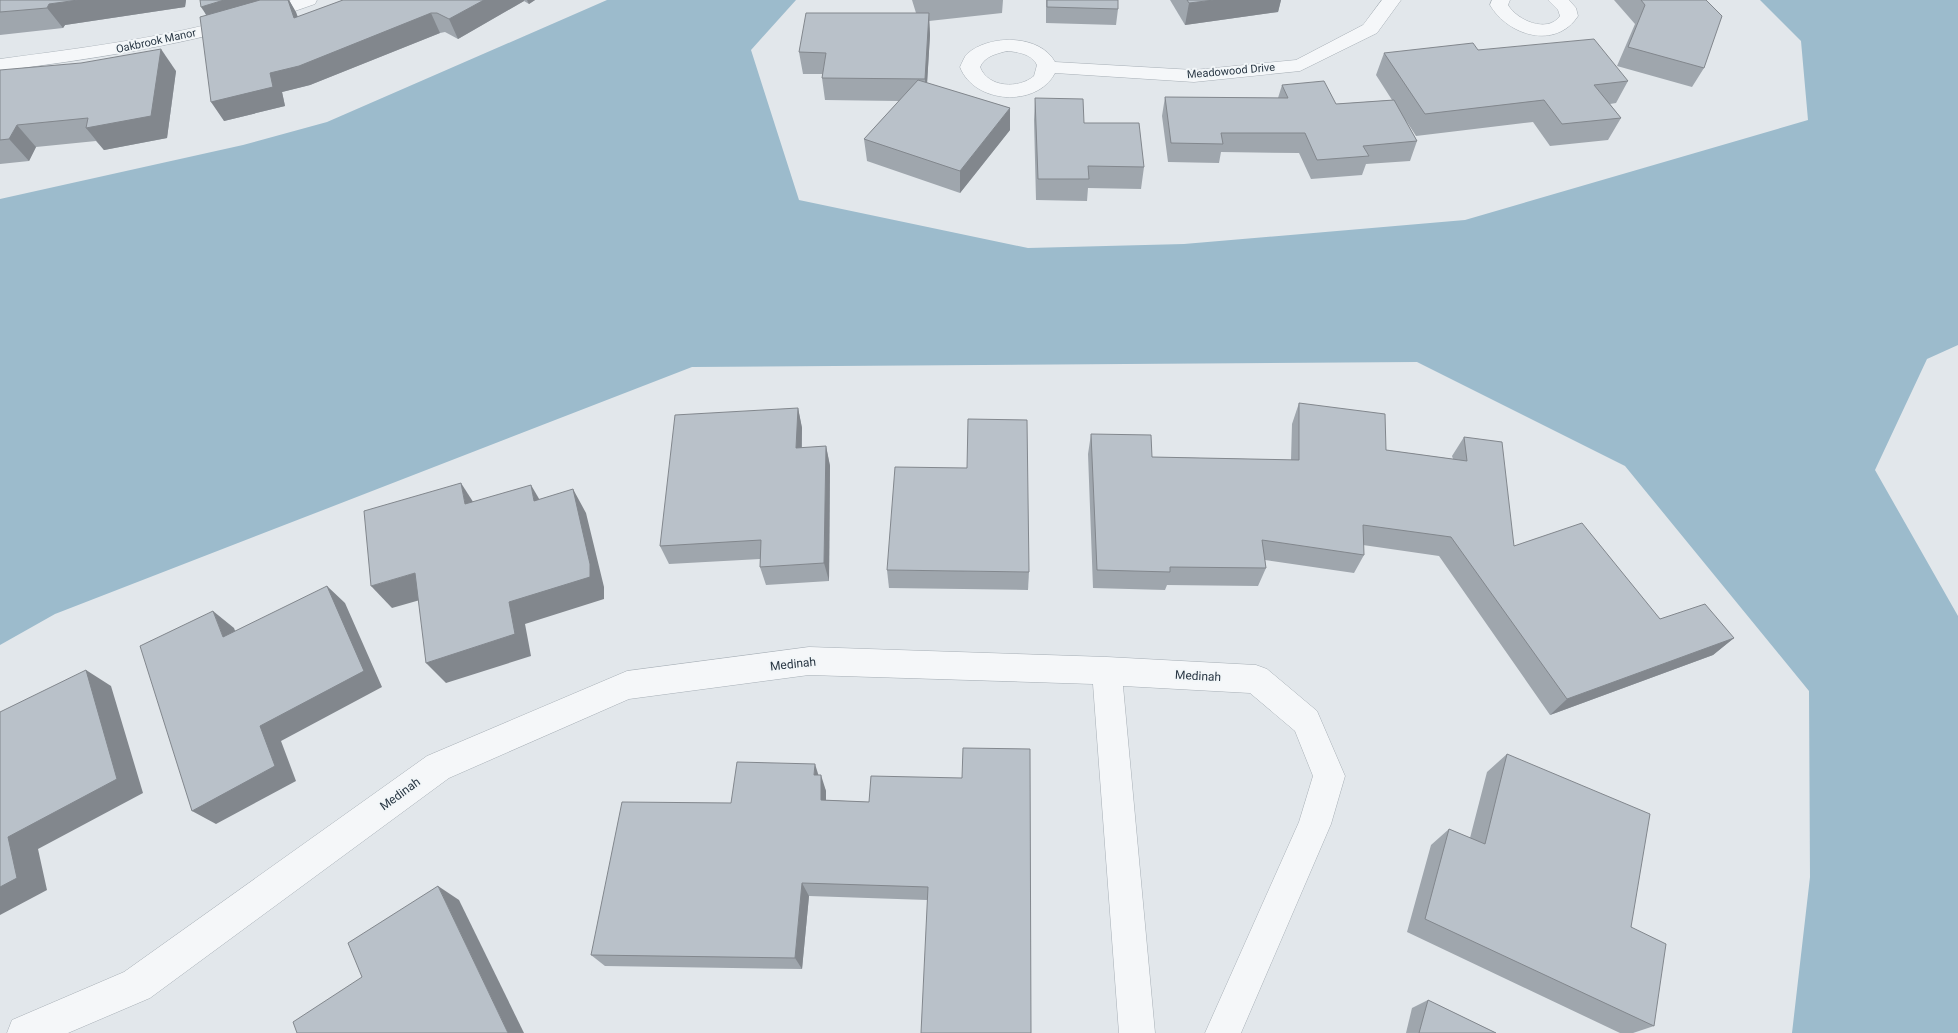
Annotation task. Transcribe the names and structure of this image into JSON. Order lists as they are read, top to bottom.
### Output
{
  "streets": {
    "street": ["Oakbrook Manor", "Meadowood Drive", "Medinah"]
  }
}
